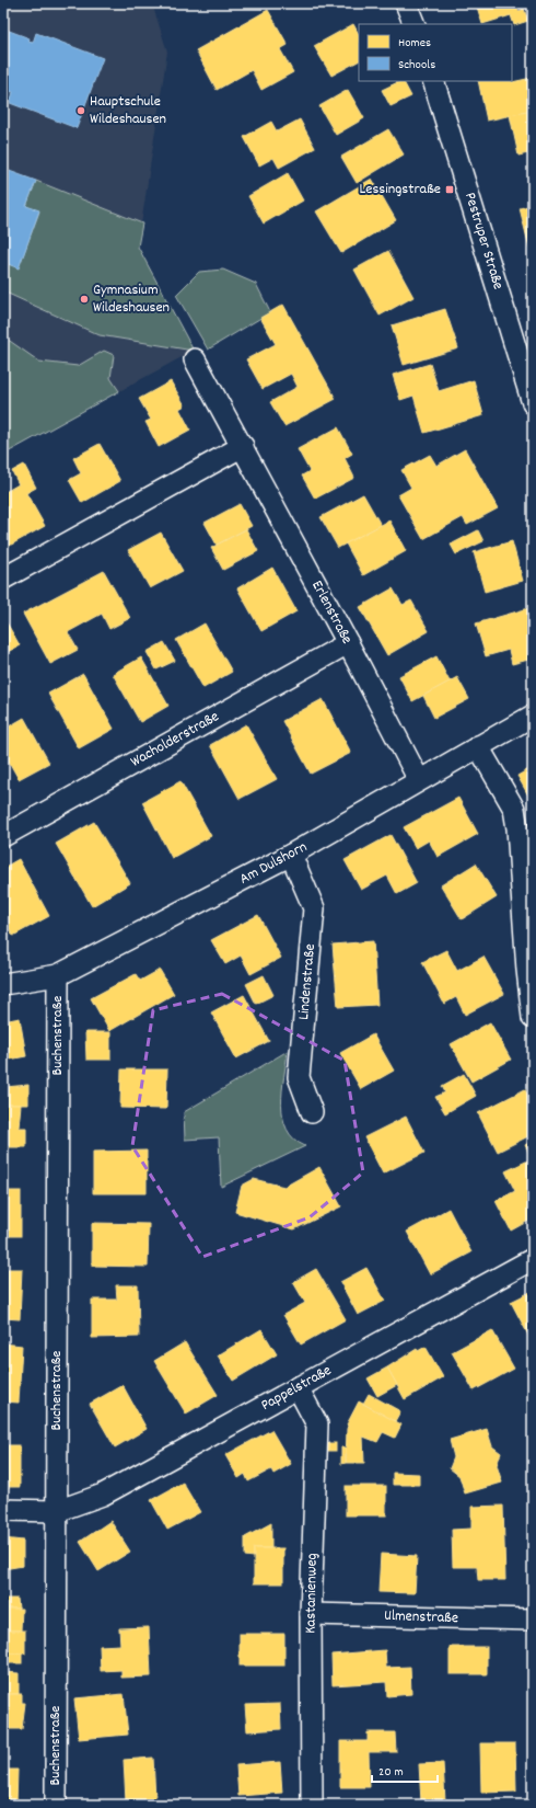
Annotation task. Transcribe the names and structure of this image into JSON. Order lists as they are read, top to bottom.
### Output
{
  "streets": {
    "street": [
      "Pestruper Straße",
      "Erlenstraße",
      "Wacholderstraße",
      "Am Dulshorn",
      "Lindenstraße",
      "Buchenstraße",
      "Pappelstraße",
      "Kastanienweg",
      "Ulmenstraße"
    ]
  },
  "crossings": [
    ["Erlenstraße", "Wacholderstraße"],
    ["Erlenstraße", "Am Dulshorn"],
    ["Am Dulshorn", "Lindenstraße"],
    ["Am Dulshorn", "Buchenstraße"],
    ["Buchenstraße", "Pappelstraße"],
    ["Pappelstraße", "Kastanienweg"],
    ["Kastanienweg", "Ulmenstraße"]
  ],
  "places": {
    "other": ["Hauptschule Wildeshausen", "Gymnasium Wildeshausen"],
    "transit": ["Lessingstraße"]
  },
  "legend": ["Homes", "Schools"],
  "scale_bar": "20 m"
}
